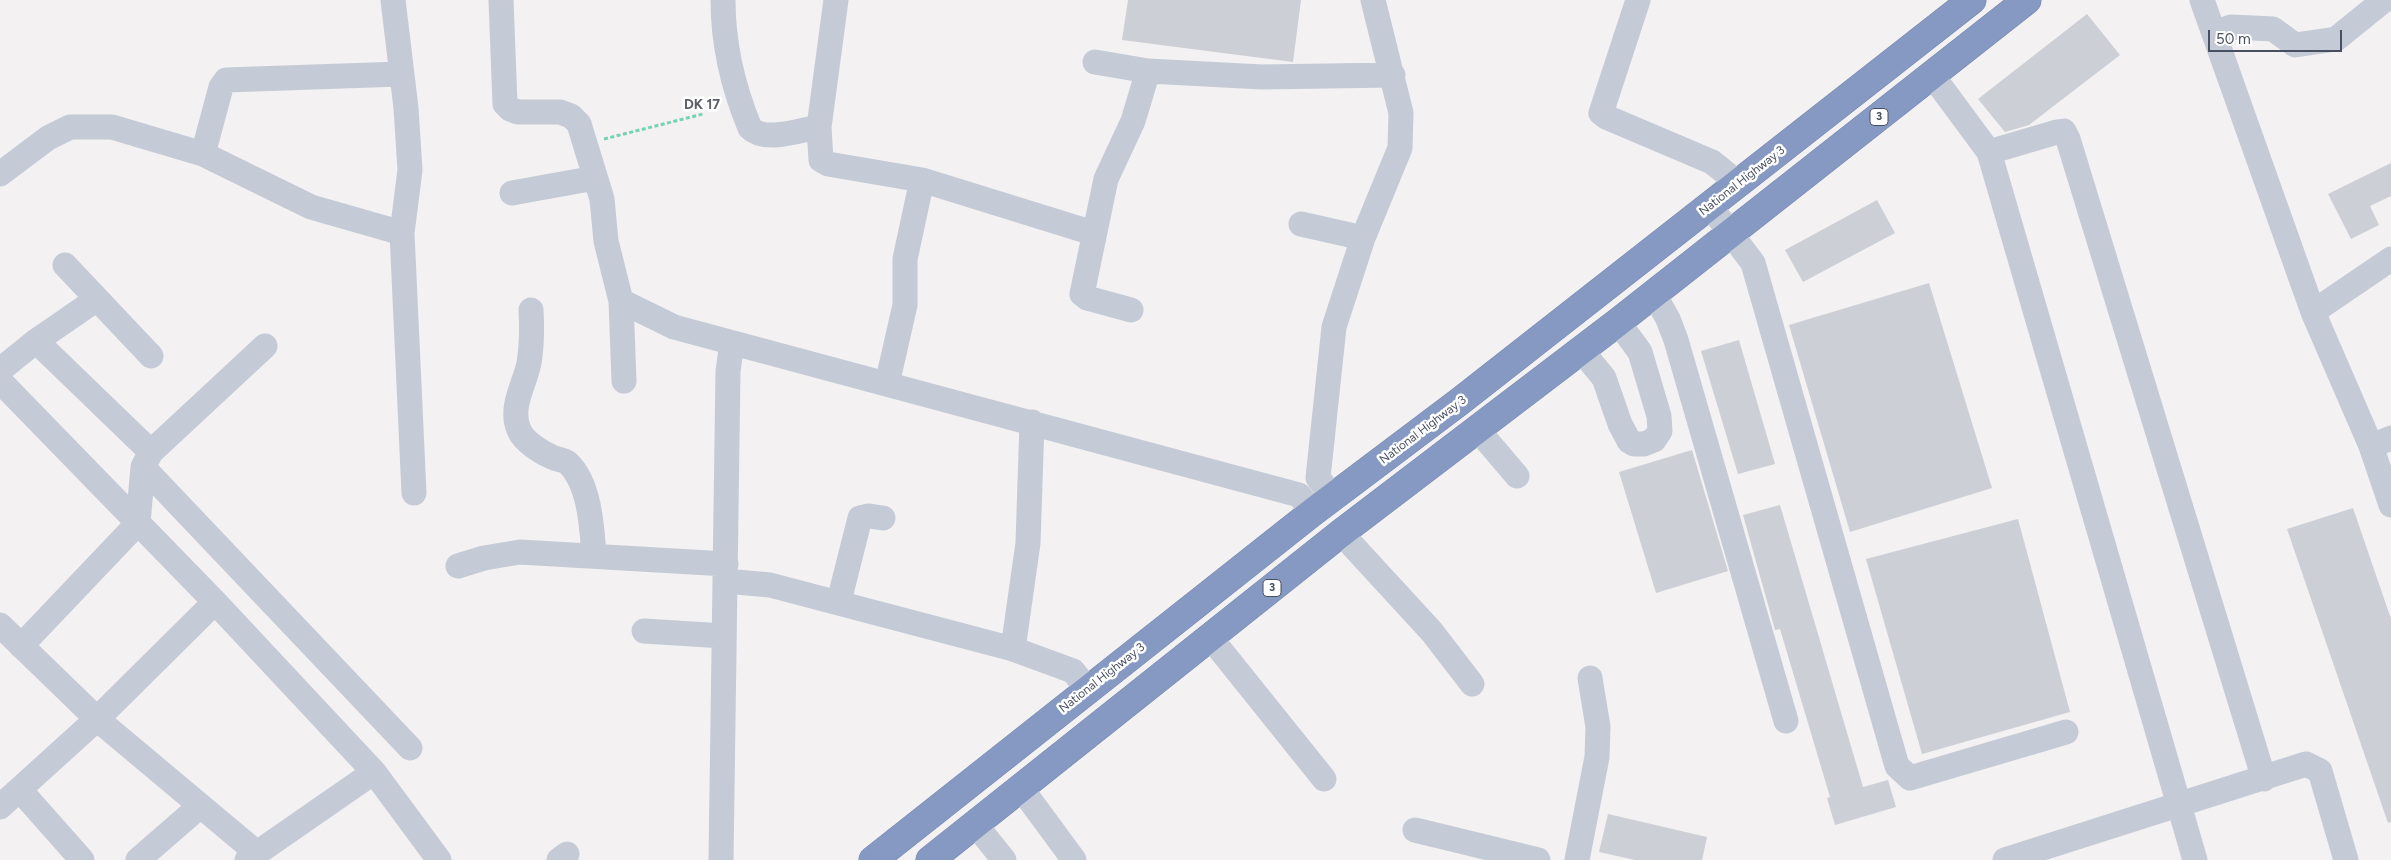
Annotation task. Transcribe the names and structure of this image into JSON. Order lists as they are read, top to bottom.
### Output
{
  "streets": {
    "highway": ["3", "National Highway 3"]
  },
  "districts": ["DK 17"],
  "scale_bar": "50 m"
}
